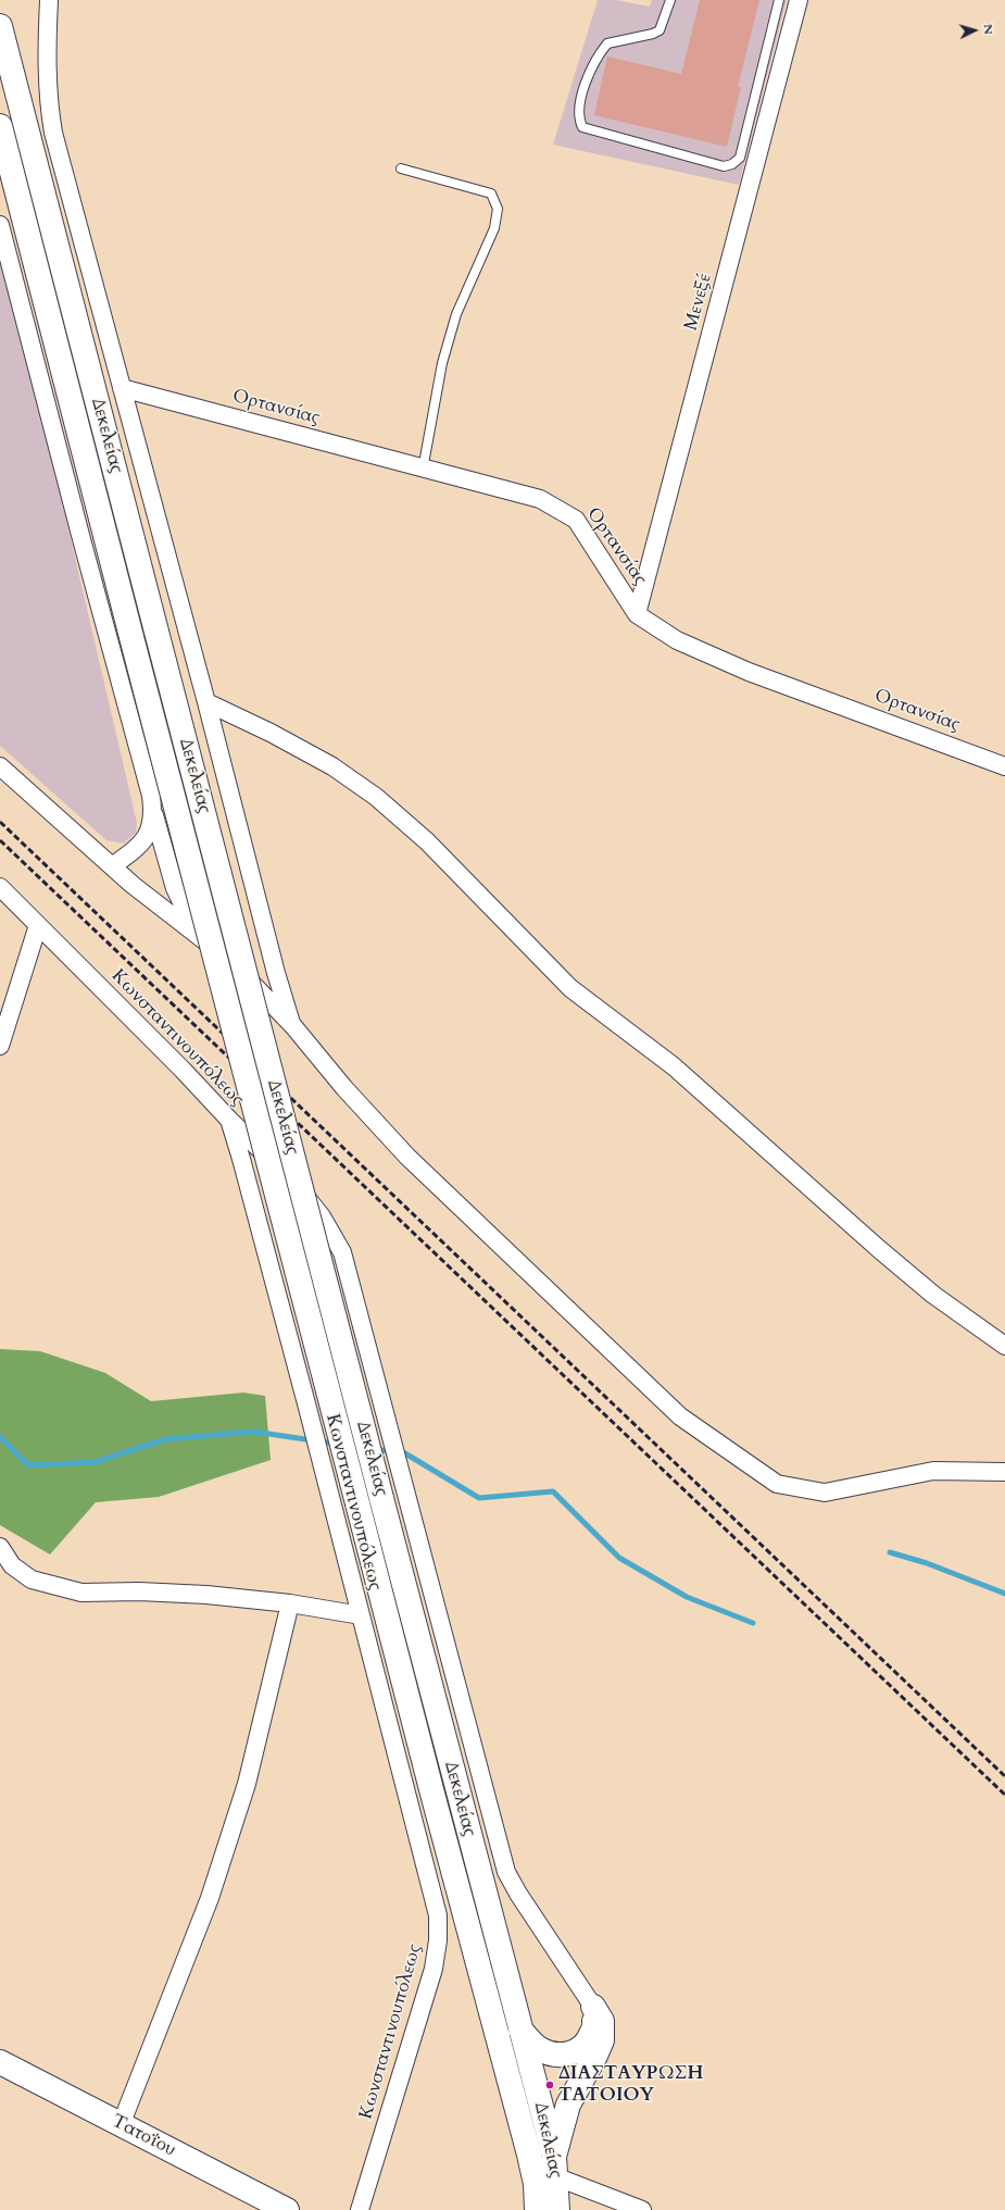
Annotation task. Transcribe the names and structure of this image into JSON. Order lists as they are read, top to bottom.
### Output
{
  "streets": {
    "main road": ["Δεκελείας", "Τατοΐου"],
    "street": ["Μενεξέ", "Ορτανσίας", "Κωνσταντινουπόλεως"]
  },
  "crossings": [
    ["Μενεξέ", "Ορτανσίας"]
  ],
  "places": ["ΔΙΑΣΤΑΥΡΩΣΗ ΤΑΤΟΙΟΥ"],
  "north": "right"
}
